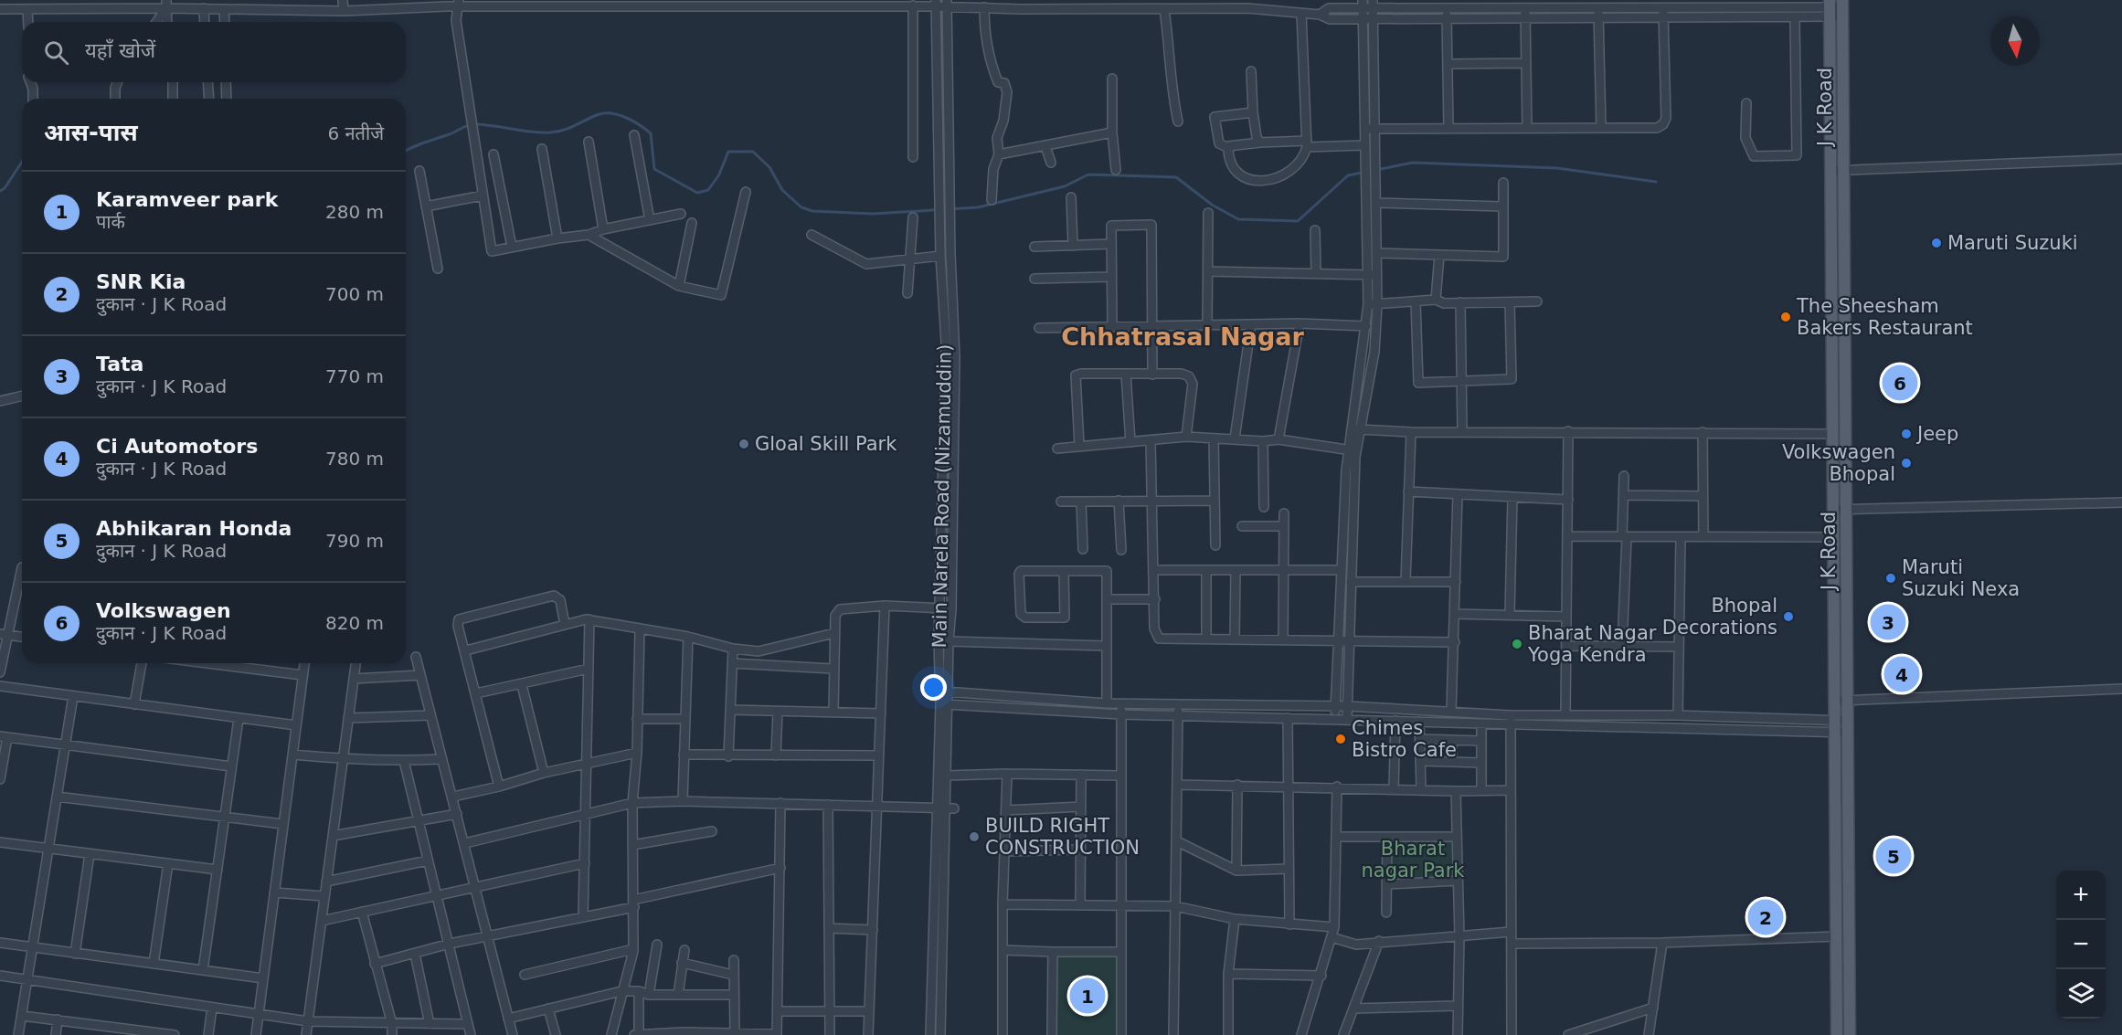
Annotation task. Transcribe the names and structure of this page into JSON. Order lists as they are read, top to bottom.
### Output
{
  "streets": {
    "main road": ["J K Road"],
    "street": ["Main Narela Road (Nizamuddin)"]
  },
  "districts": ["Chhatrasal Nagar"],
  "parks": ["Bharat nagar Park"],
  "places": [
    "Maruti Suzuki",
    "The Sheesham Bakers Restaurant",
    "Jeep",
    "Gloal Skill Park",
    "Volkswagen Bhopal",
    "Maruti Suzuki Nexa",
    "Bhopal Decorations",
    "Bharat Nagar Yoga Kendra",
    "Chimes Bistro Cafe",
    "BUILD RIGHT CONSTRUCTION"
  ],
  "north": "bottom",
  "page": {
    "search": "यहाँ खोजें",
    "heading": ["आस-पास", "6 नतीजे"],
    "list": [
      {
        "mark": "1",
        "name": "Karamveer park",
        "note": "पार्क",
        "value": "280 m"
      },
      {
        "mark": "2",
        "name": "SNR Kia",
        "note": "दुकान · J K Road",
        "value": "700 m"
      },
      {
        "mark": "3",
        "name": "Tata",
        "note": "दुकान · J K Road",
        "value": "770 m"
      },
      {
        "mark": "4",
        "name": "Ci Automotors",
        "note": "दुकान · J K Road",
        "value": "780 m"
      },
      {
        "mark": "5",
        "name": "Abhikaran Honda",
        "note": "दुकान · J K Road",
        "value": "790 m"
      },
      {
        "mark": "6",
        "name": "Volkswagen",
        "note": "दुकान · J K Road",
        "value": "820 m"
      }
    ],
    "pins": [
      "6",
      "3",
      "4",
      "5",
      "2",
      "1"
    ],
    "map_buttons": ["+", "−"]
  }
}
